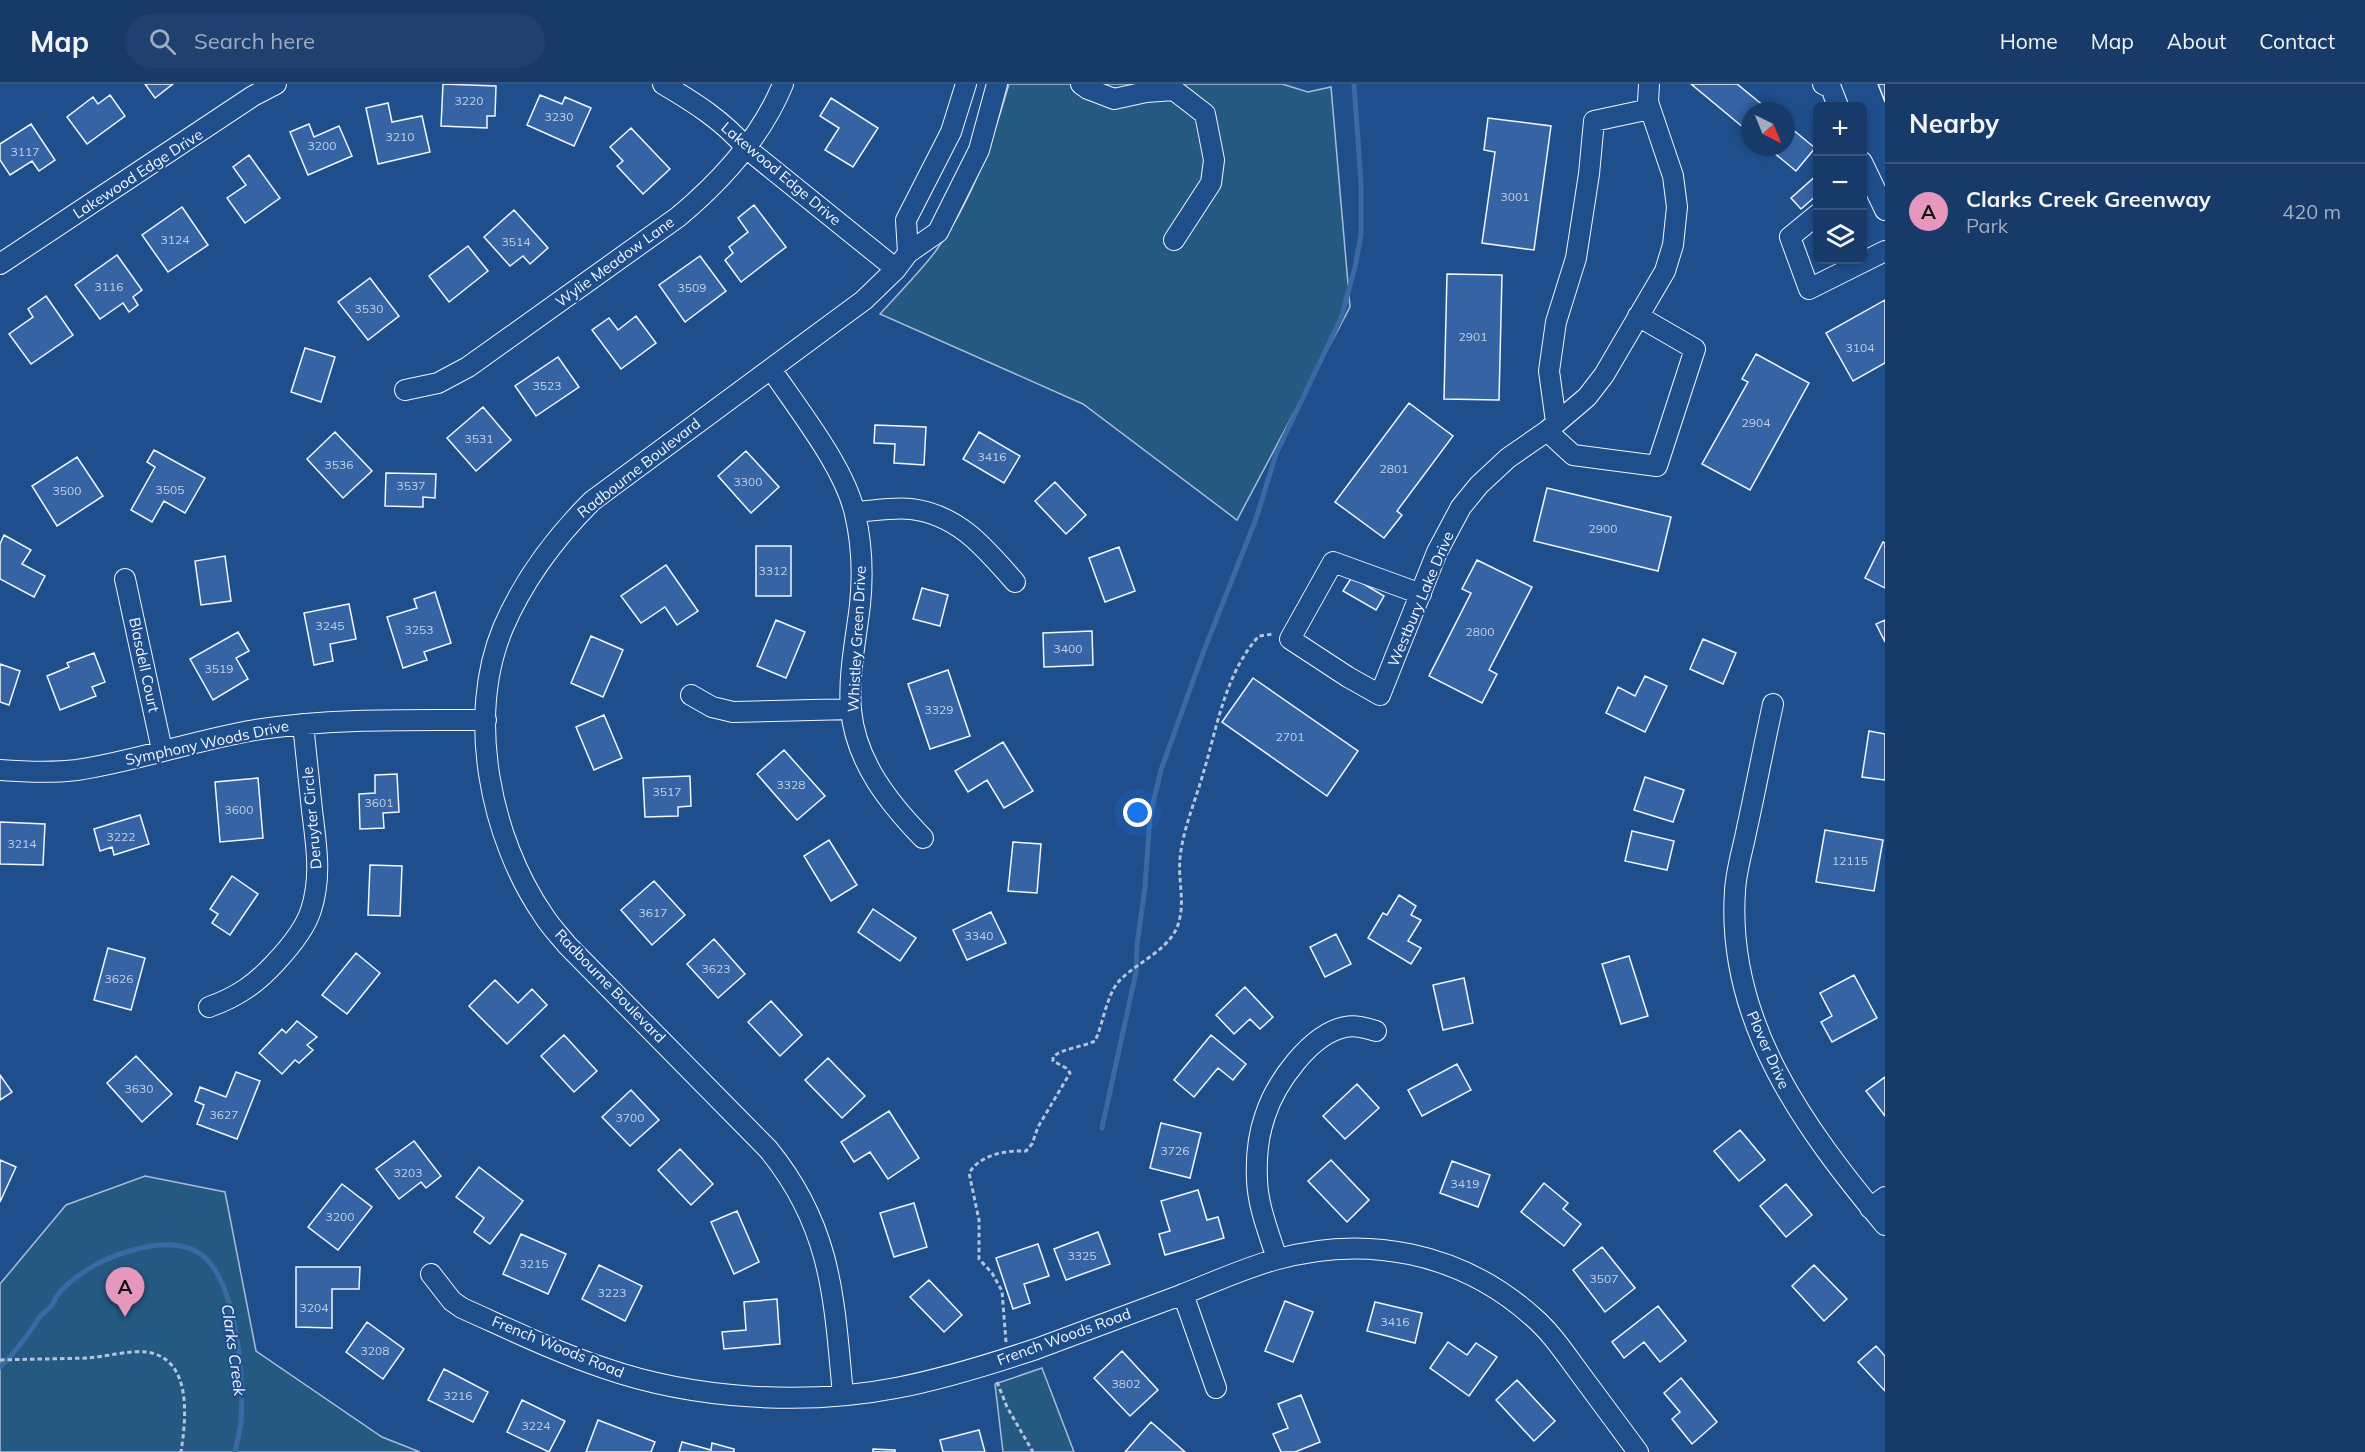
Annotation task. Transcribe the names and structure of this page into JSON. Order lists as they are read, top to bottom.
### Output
{
  "streets": {
    "street": [
      "Lakewood Edge Drive",
      "Wylie Meadow Lane",
      "Radbourne Boulevard",
      "Westbury Lake Drive",
      "Whistley Green Drive",
      "Blasdell Court",
      "Symphony Woods Drive",
      "Deruyter Circle",
      "Plover Drive",
      "French Woods Road"
    ]
  },
  "crossings": [
    ["Lakewood Edge Drive", "Wylie Meadow Lane"],
    ["Lakewood Edge Drive", "Radbourne Boulevard"],
    ["Radbourne Boulevard", "Whistley Green Drive"],
    ["Radbourne Boulevard", "Symphony Woods Drive"],
    ["Radbourne Boulevard", "French Woods Road"],
    ["Blasdell Court", "Symphony Woods Drive"],
    ["Symphony Woods Drive", "Deruyter Circle"]
  ],
  "water": ["Clarks Creek"],
  "house_numbers": [
    "3220",
    "3230",
    "3210",
    "3200",
    "3117",
    "3001",
    "3124",
    "3514",
    "3116",
    "3509",
    "3530",
    "2901",
    "3104",
    "3523",
    "2904",
    "3531",
    "3416",
    "3536",
    "2801",
    "3300",
    "3537",
    "3505",
    "3500",
    "2900",
    "3312",
    "3245",
    "3253",
    "2800",
    "3400",
    "3519",
    "3329",
    "2701",
    "3328",
    "3517",
    "3601",
    "3600",
    "3222",
    "3214",
    "12115",
    "3617",
    "3340",
    "3623",
    "3626",
    "3630",
    "3627",
    "3700",
    "3726",
    "3203",
    "3419",
    "3200",
    "3325",
    "3215",
    "3507",
    "3223",
    "3204",
    "3416",
    "3208",
    "3802",
    "3216",
    "3224"
  ],
  "north": "bottom right",
  "page": {
    "header": "Map",
    "search": "Search here",
    "nav": [
      "Home",
      "Map",
      "About",
      "Contact"
    ],
    "heading": "Nearby",
    "map_buttons": ["+", "−"],
    "list": [
      {
        "mark": "A",
        "name": "Clarks Creek Greenway",
        "note": "Park",
        "value": "420 m"
      }
    ],
    "pins": "A"
  }
}
